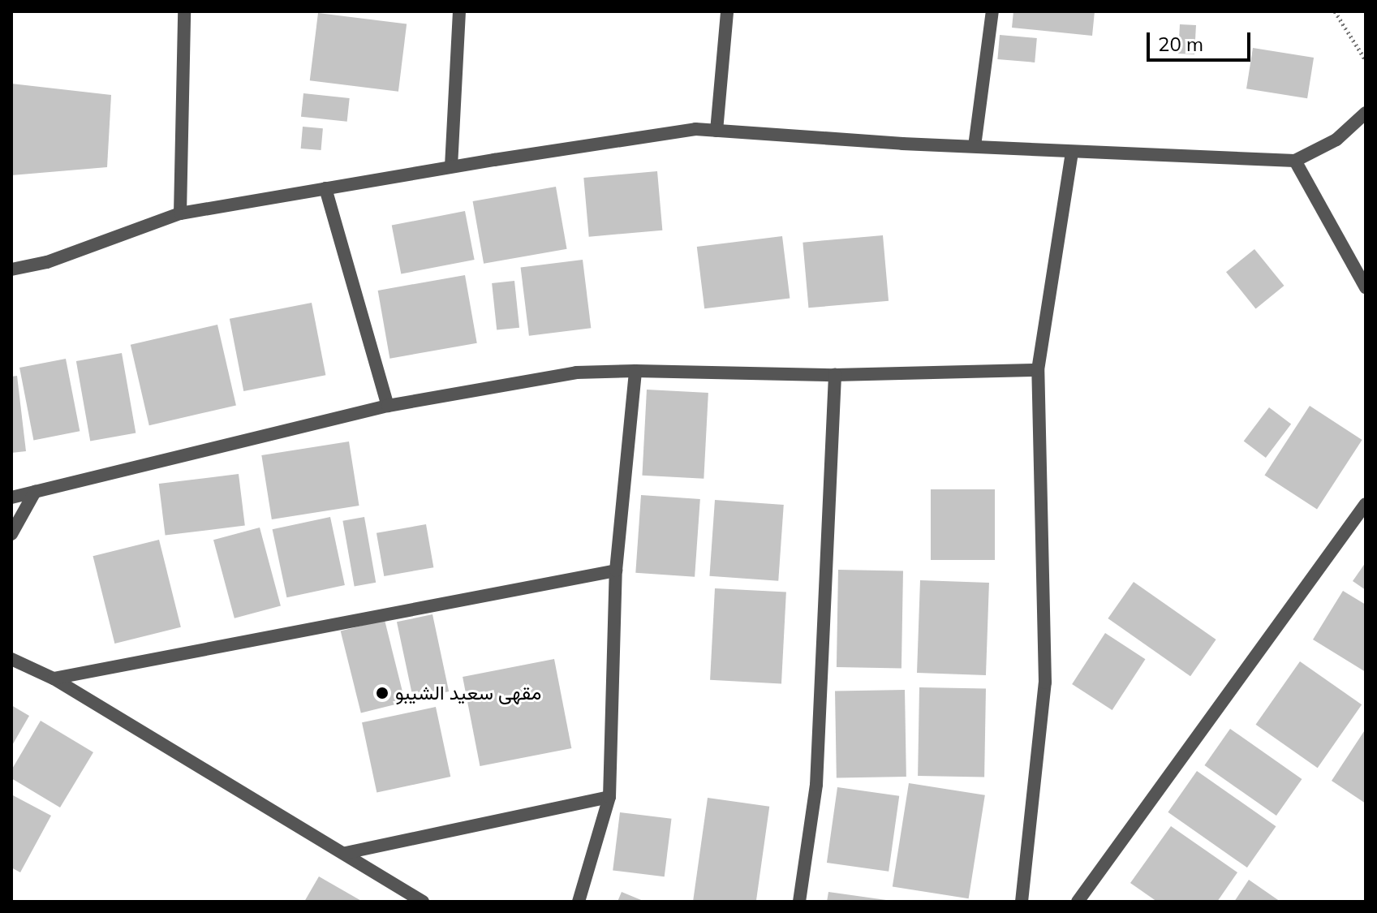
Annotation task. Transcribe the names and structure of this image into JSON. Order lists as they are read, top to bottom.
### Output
{
  "places": ["مقهى سعيد الشيبو"],
  "scale_bar": "20 m"
}
